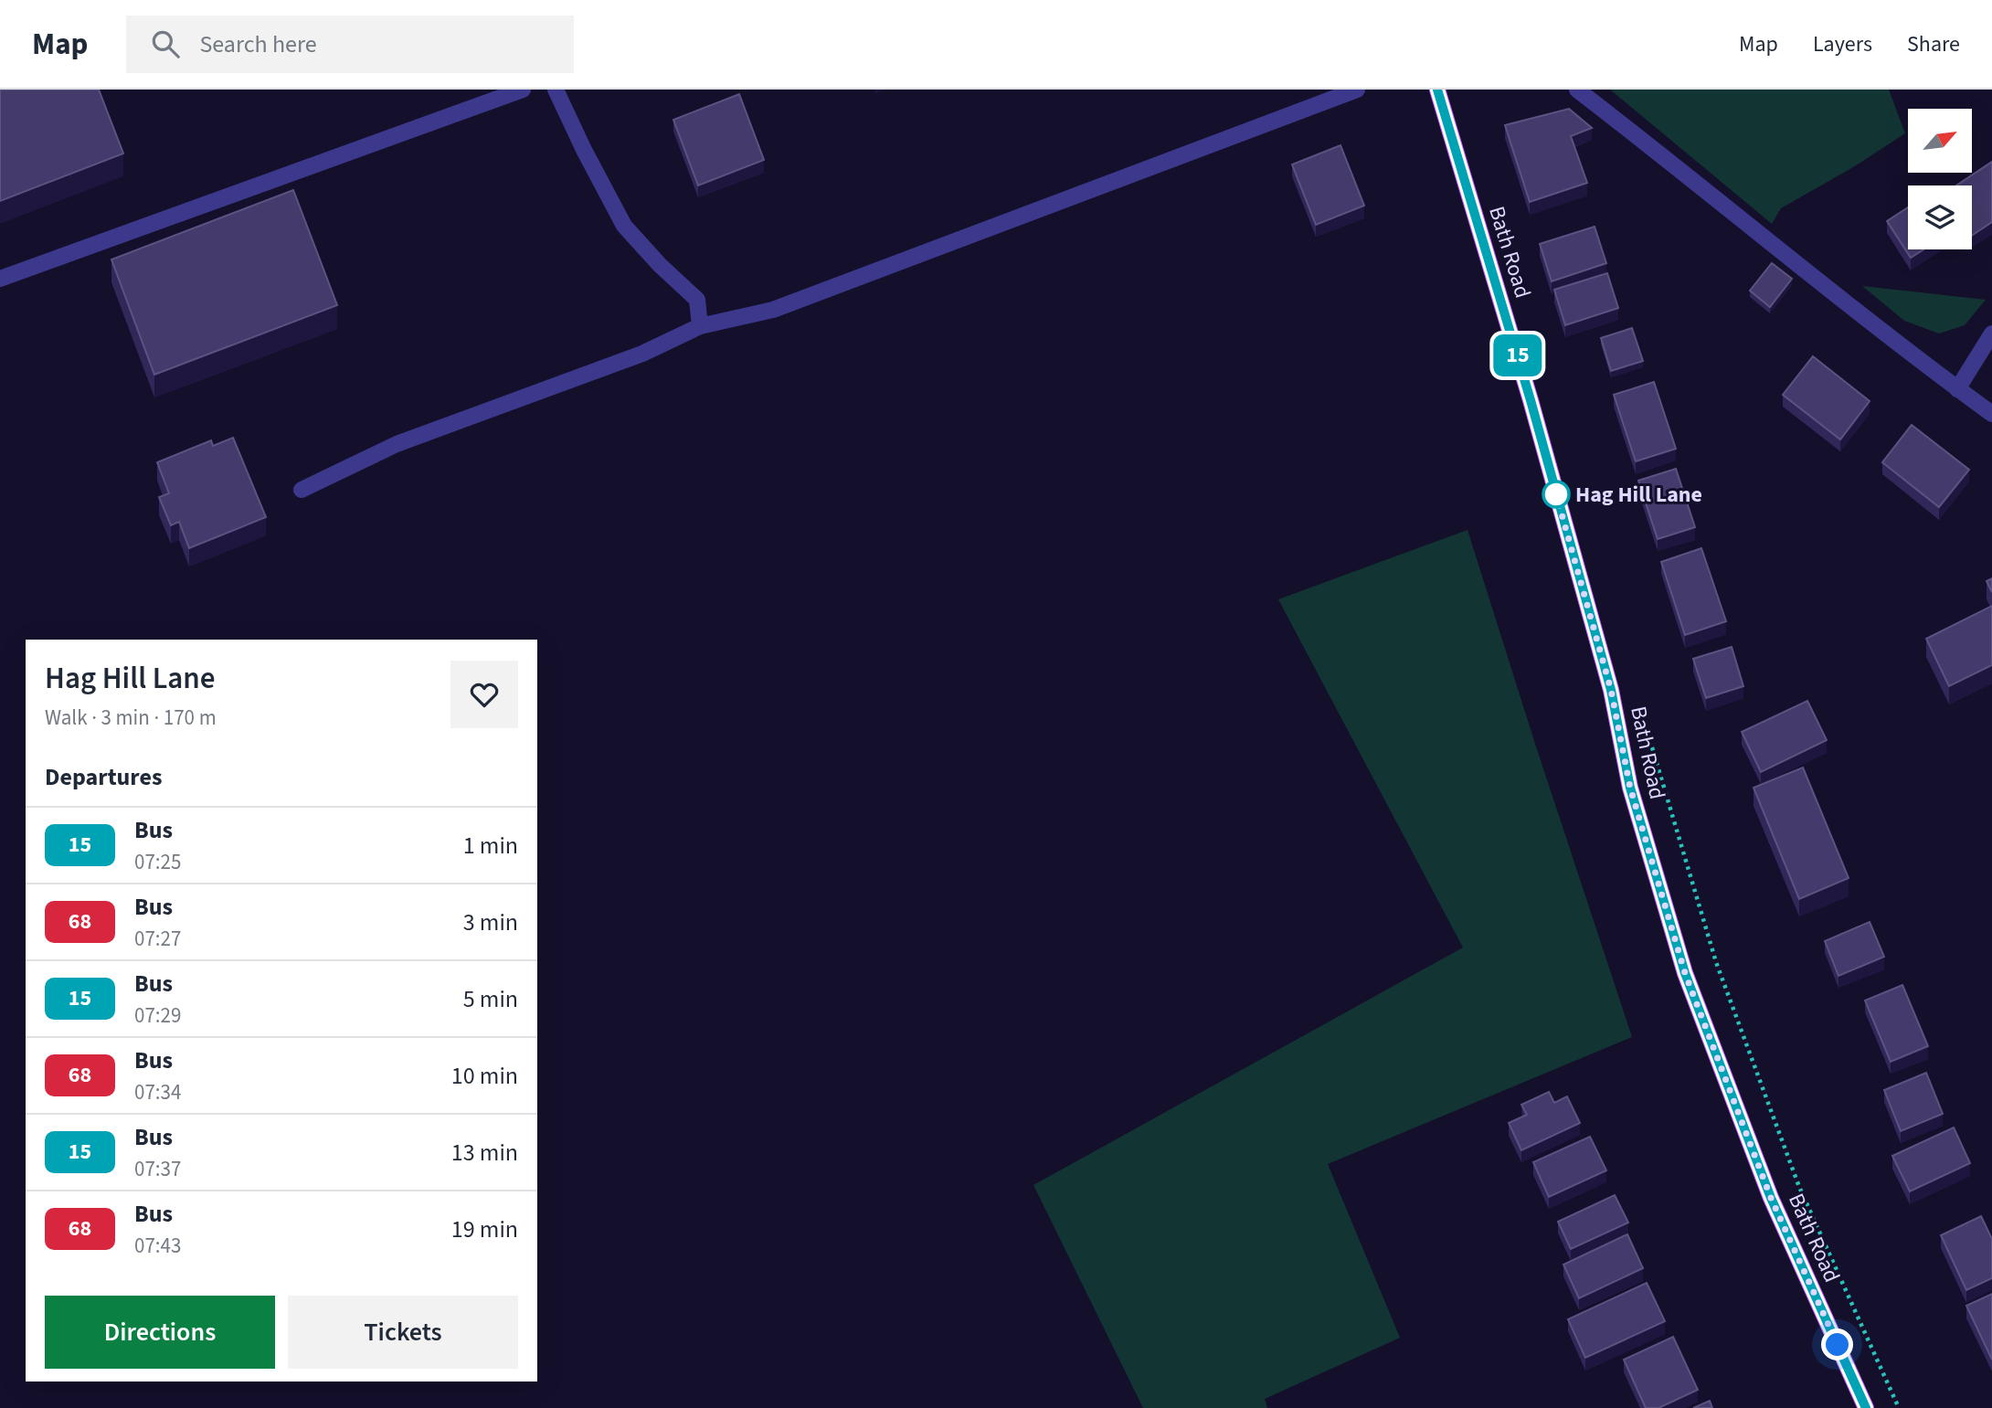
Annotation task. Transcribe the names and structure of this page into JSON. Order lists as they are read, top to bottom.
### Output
{
  "streets": {
    "main road": ["Bath Road"]
  },
  "places": ["Hag Hill Lane"],
  "lines": ["bus line 15"],
  "north": "top right",
  "page": {
    "header": "Map",
    "search": "Search here",
    "nav": ["Map", "Layers", "Share"],
    "on_map": "15",
    "heading": [
      ["Hag Hill Lane", "Walk · 3 min · 170 m"],
      "Departures"
    ],
    "list": [
      {
        "mark": "15",
        "name": "Bus",
        "note": "07:25",
        "value": "1 min"
      },
      {
        "mark": "68",
        "name": "Bus",
        "note": "07:27",
        "value": "3 min"
      },
      {
        "mark": "15",
        "name": "Bus",
        "note": "07:29",
        "value": "5 min"
      },
      {
        "mark": "68",
        "name": "Bus",
        "note": "07:34",
        "value": "10 min"
      },
      {
        "mark": "15",
        "name": "Bus",
        "note": "07:37",
        "value": "13 min"
      },
      {
        "mark": "68",
        "name": "Bus",
        "note": "07:43",
        "value": "19 min"
      }
    ],
    "buttons": ["Directions", "Tickets"]
  }
}
